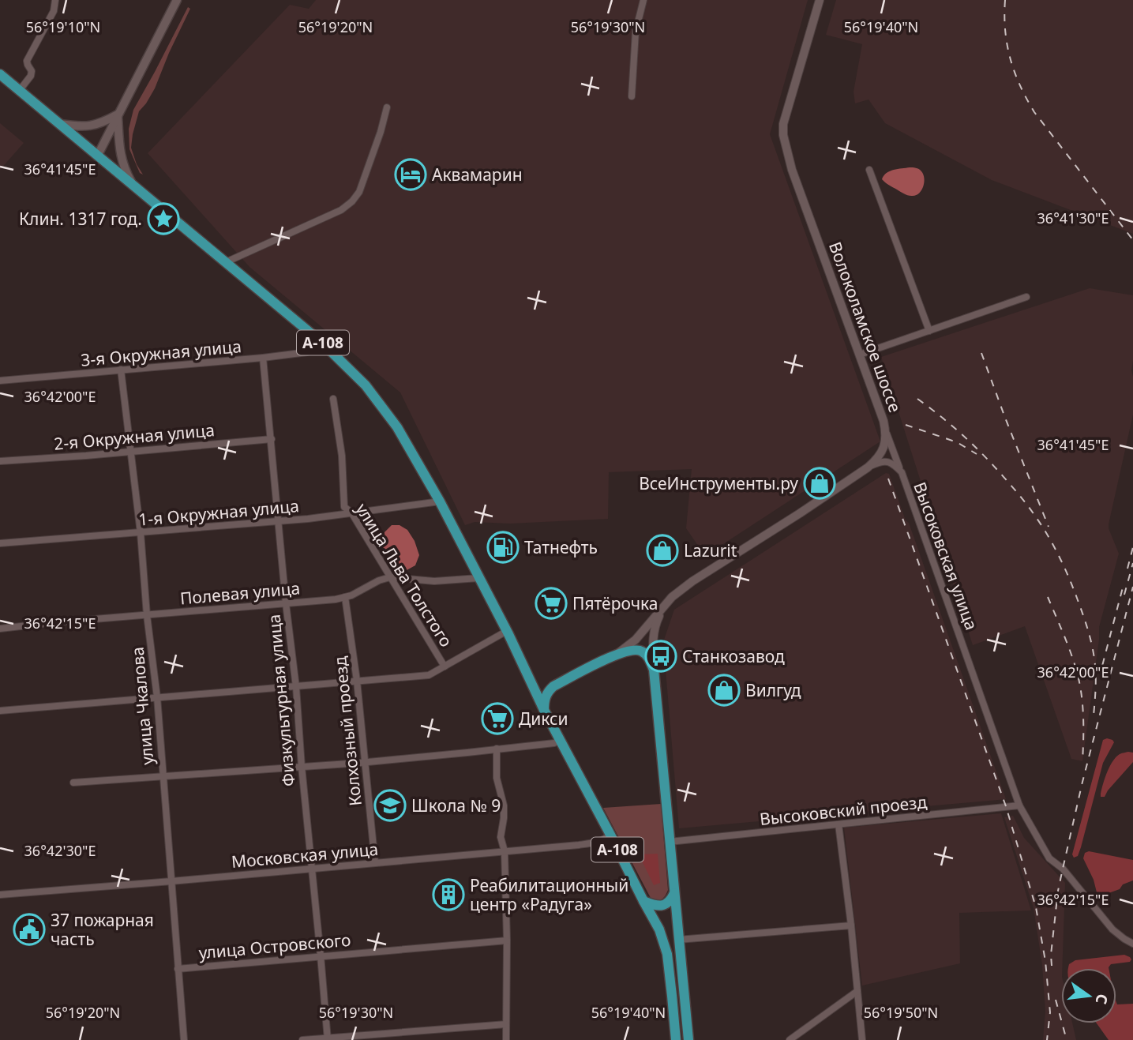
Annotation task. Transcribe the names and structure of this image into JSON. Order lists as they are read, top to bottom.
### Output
{
  "streets": {
    "highway": ["А-108"],
    "street": [
      "Волоколамское шоссе",
      "3-я Окружная улица",
      "2-я Окружная улица",
      "1-я Окружная улица",
      "Высоковская улица",
      "улица Льва Толстого",
      "Полевая улица",
      "Физкультурная улица",
      "улица Чкалова",
      "Колхозный проезд",
      "Высоковский проезд",
      "Московская улица",
      "улица Островского"
    ]
  },
  "crossings": [
    ["Волоколамское шоссе", "Высоковская улица"],
    ["А-108", "3-я Окружная улица"],
    ["А-108", "1-я Окружная улица"],
    ["А-108", "Полевая улица"],
    ["А-108", "Московская улица"],
    ["3-я Окружная улица", "Физкультурная улица"],
    ["3-я Окружная улица", "улица Чкалова"],
    ["2-я Окружная улица", "Физкультурная улица"],
    ["2-я Окружная улица", "улица Чкалова"],
    ["1-я Окружная улица", "улица Льва Толстого"],
    ["1-я Окружная улица", "Физкультурная улица"],
    ["1-я Окружная улица", "улица Чкалова"],
    ["Высоковская улица", "Высоковский проезд"],
    ["улица Льва Толстого", "Полевая улица"],
    ["Полевая улица", "Физкультурная улица"],
    ["Полевая улица", "улица Чкалова"],
    ["Полевая улица", "Колхозный проезд"],
    ["Физкультурная улица", "Московская улица"],
    ["Физкультурная улица", "улица Островского"],
    ["улица Чкалова", "Московская улица"],
    ["улица Чкалова", "улица Островского"],
    ["Колхозный проезд", "Московская улица"]
  ],
  "places": {
    "hotel": ["Аквамарин"],
    "place": ["Клин. 1317 год."],
    "shop": ["ВсеИнструменты.ру", "Lazurit", "Вилгуд"],
    "fuel station": ["Татнефть"],
    "supermarket": ["Пятёрочка", "Дикси"],
    "bus stop": ["Станкозавод"],
    "school or university": ["Школа № 9"],
    "building": ["Реабилитационный центр «Радуга»"],
    "public building": ["37 пожарная часть"]
  },
  "north": "right",
  "coordinates": [
    "56°19'10\"N",
    "56°19'20\"N",
    "56°19'30\"N",
    "56°19'40\"N",
    "36°41'45\"E",
    "36°41'30\"E",
    "36°42'00\"E",
    "36°42'15\"E",
    "36°42'30\"E",
    "56°19'50\"N"
  ]
}
